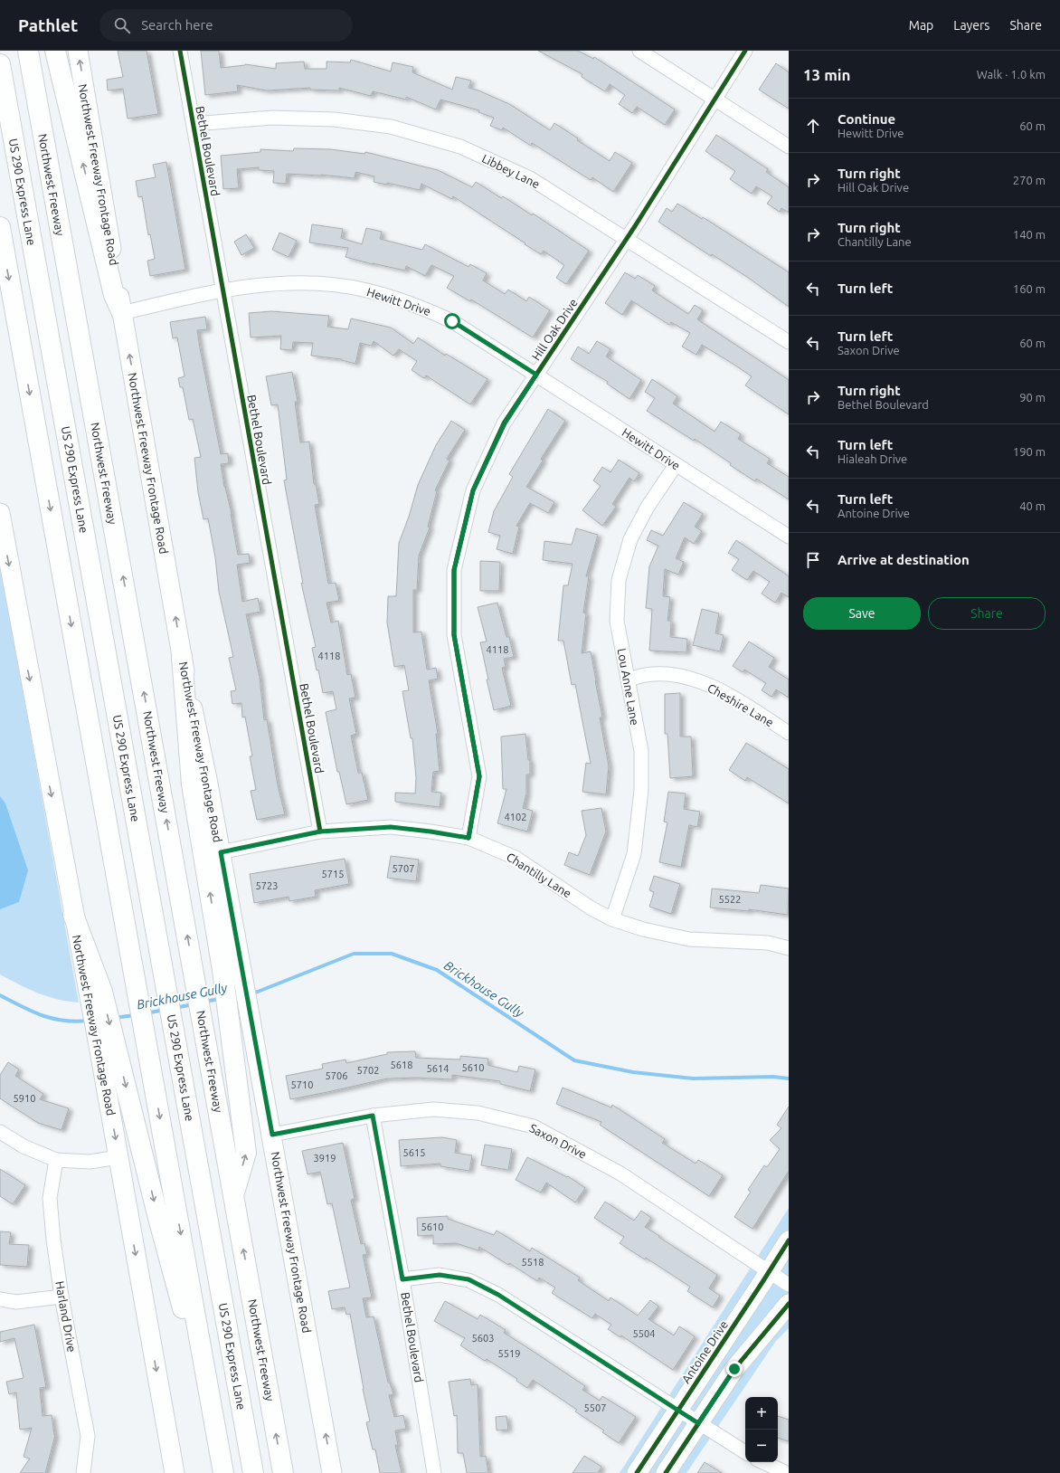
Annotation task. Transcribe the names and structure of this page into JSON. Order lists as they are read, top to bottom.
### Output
{
  "streets": {
    "highway": ["Northwest Freeway", "US 290 Express Lane"],
    "main road": ["Northwest Freeway Frontage Road", "Antoine Drive"],
    "street": [
      "Bethel Boulevard",
      "Libbey Lane",
      "Hewitt Drive",
      "Hill Oak Drive",
      "Lou Anne Lane",
      "Cheshire Lane",
      "Chantilly Lane",
      "Saxon Drive",
      "Harland Drive"
    ]
  },
  "crossings": [
    ["Bethel Boulevard", "Libbey Lane"],
    ["Bethel Boulevard", "Hewitt Drive"],
    ["Bethel Boulevard", "Chantilly Lane"],
    ["Bethel Boulevard", "Saxon Drive"],
    ["Libbey Lane", "Hill Oak Drive"],
    ["Northwest Freeway Frontage Road", "Hewitt Drive"],
    ["Northwest Freeway Frontage Road", "Chantilly Lane"],
    ["Northwest Freeway Frontage Road", "Saxon Drive"],
    ["Hewitt Drive", "Hill Oak Drive"],
    ["Hewitt Drive", "Lou Anne Lane"],
    ["Hill Oak Drive", "Chantilly Lane"],
    ["Lou Anne Lane", "Cheshire Lane"],
    ["Lou Anne Lane", "Chantilly Lane"],
    ["Saxon Drive", "Antoine Drive"]
  ],
  "water": ["Brickhouse Gully"],
  "house_numbers": [
    "4118",
    "4118",
    "4102",
    "5707",
    "5715",
    "5723",
    "5522",
    "5618",
    "5610",
    "5614",
    "5702",
    "5706",
    "5710",
    "5910",
    "5615",
    "3919",
    "5610",
    "5518",
    "5504",
    "5603",
    "5519",
    "5507"
  ],
  "page": {
    "header": "Pathlet",
    "search": "Search here",
    "nav": ["Map", "Layers", "Share"],
    "heading": ["13 min", "Walk · 1.0 km"],
    "list": [
      ["Continue", "Hewitt Drive", "60 m"],
      ["Turn right", "Hill Oak Drive", "270 m"],
      ["Turn right", "Chantilly Lane", "140 m"],
      ["Turn left", "160 m"],
      ["Turn left", "Saxon Drive", "60 m"],
      ["Turn right", "Bethel Boulevard", "90 m"],
      ["Turn left", "Hialeah Drive", "190 m"],
      ["Turn left", "Antoine Drive", "40 m"],
      "Arrive at destination"
    ],
    "buttons": ["Save", "Share"],
    "map_buttons": ["+", "−"]
  }
}
